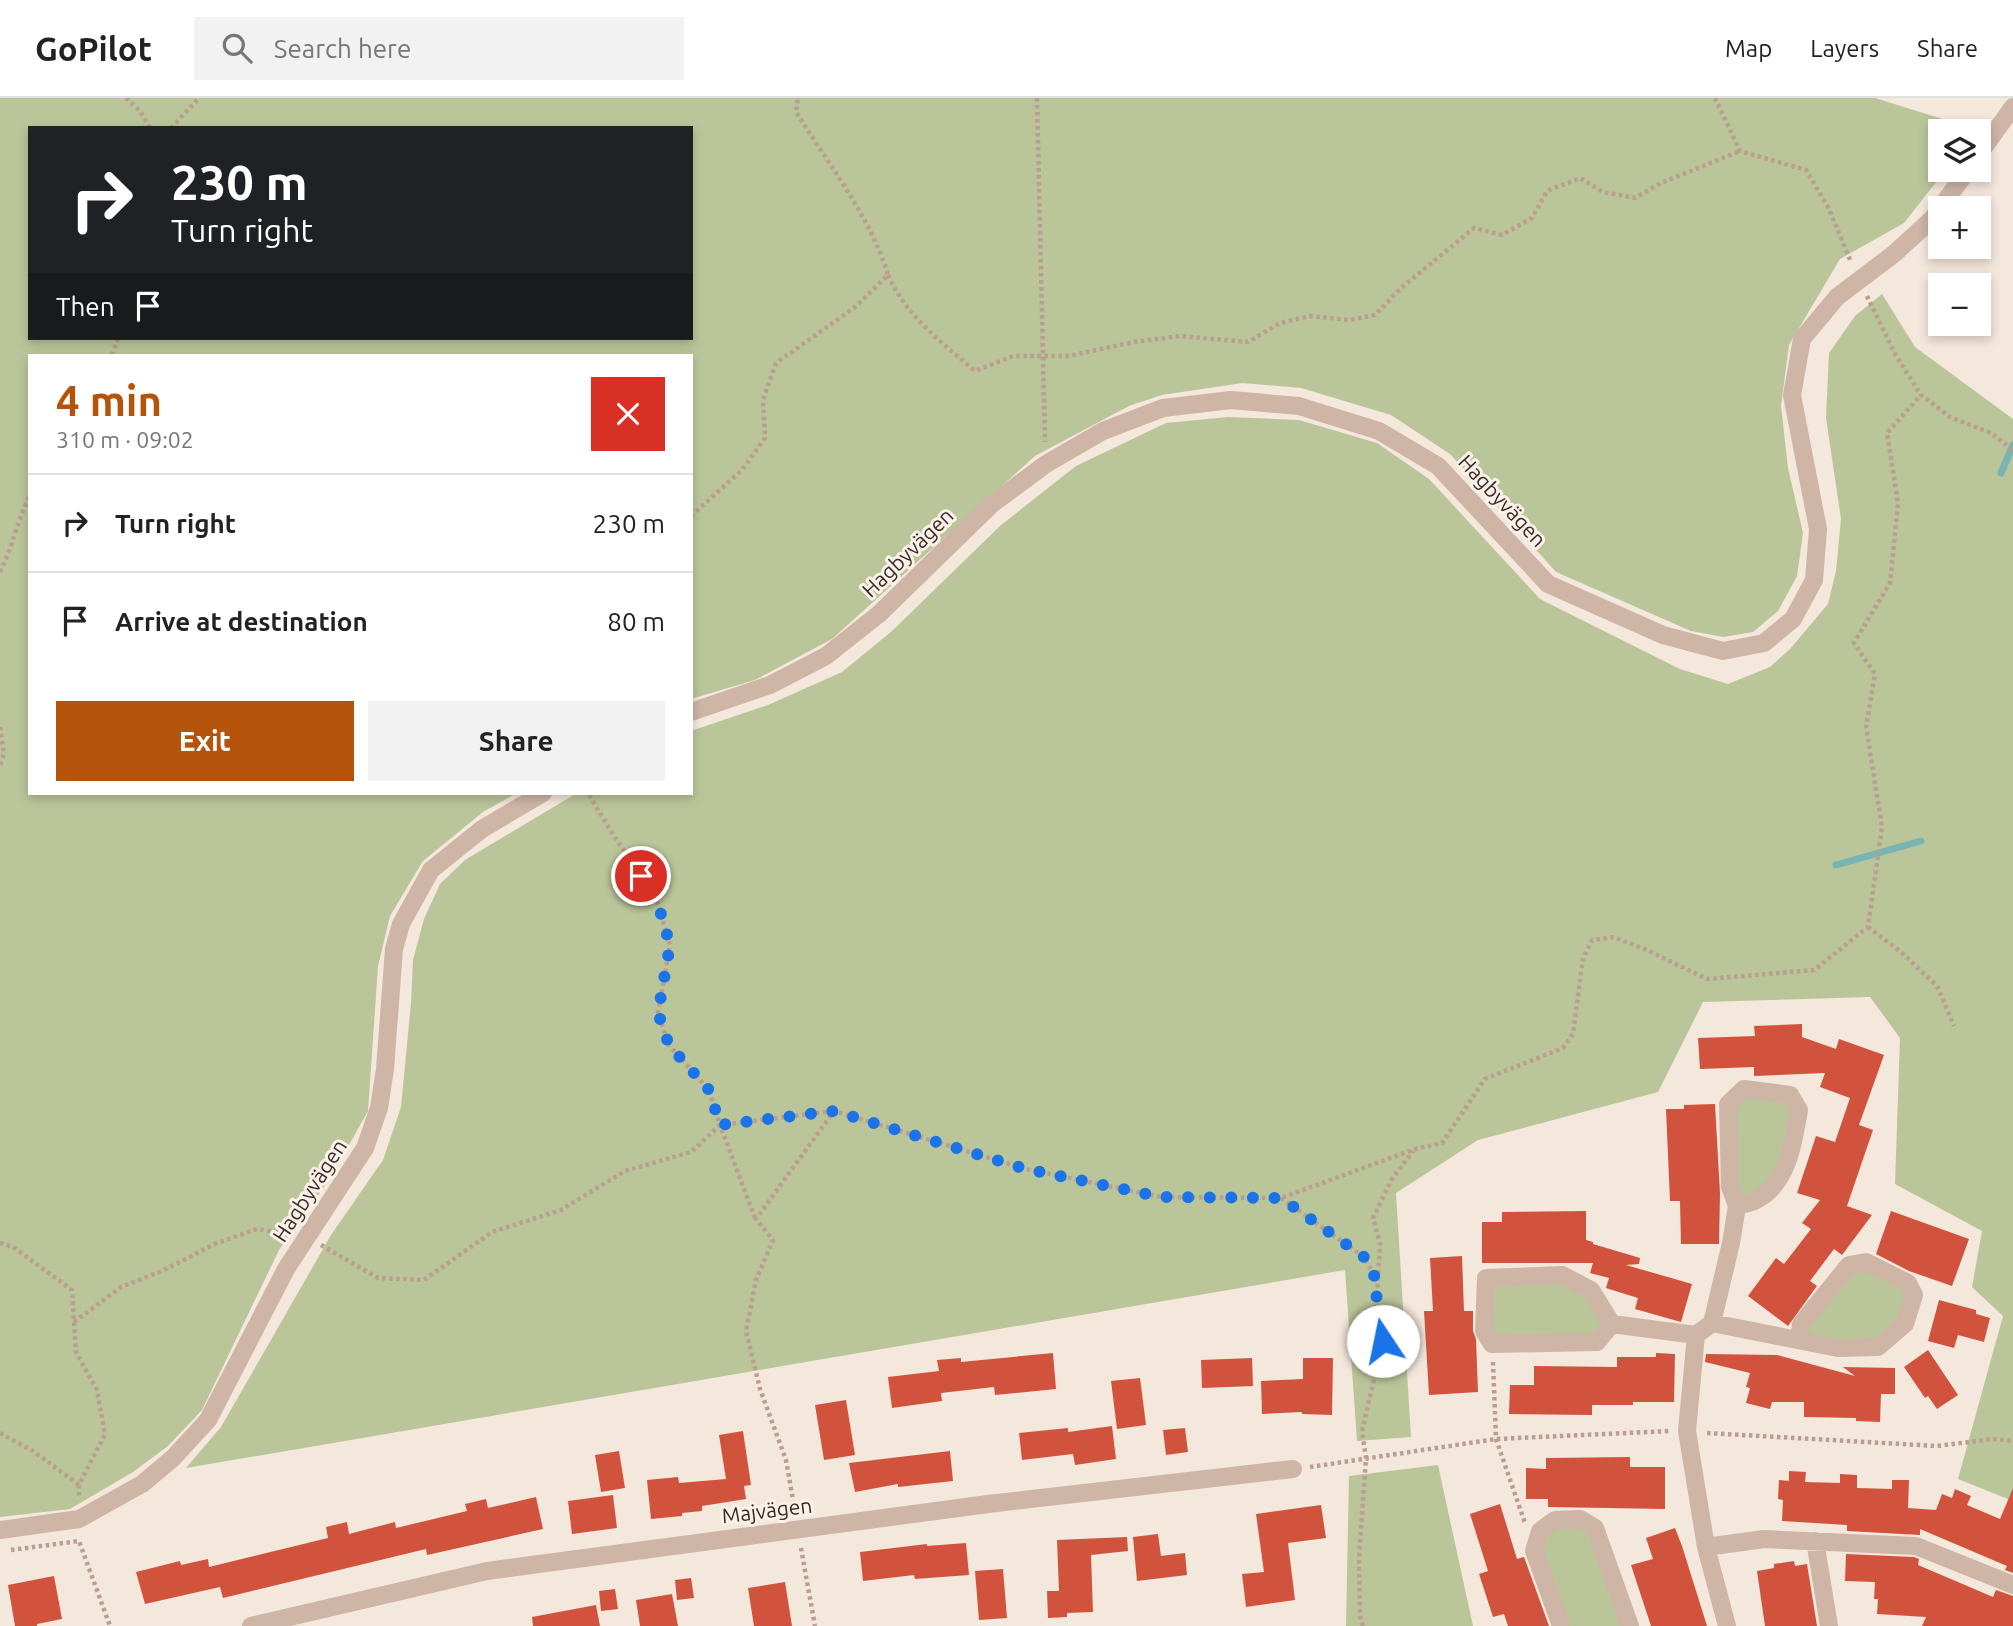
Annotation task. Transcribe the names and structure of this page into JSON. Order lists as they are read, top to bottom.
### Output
{
  "streets": {
    "street": ["Hagbyvägen", "Majvägen"]
  },
  "page": {
    "header": "GoPilot",
    "search": "Search here",
    "nav": ["Map", "Layers", "Share"],
    "map_buttons": ["+", "−"],
    "turn": ["230 m", "Turn right"],
    "then": "Then",
    "heading": ["4 min", "310 m · 09:02"],
    "list": [
      {
        "name": "Turn right",
        "value": "230 m"
      },
      {
        "name": "Arrive at destination",
        "value": "80 m"
      }
    ],
    "buttons": ["Exit", "Share"]
  }
}
